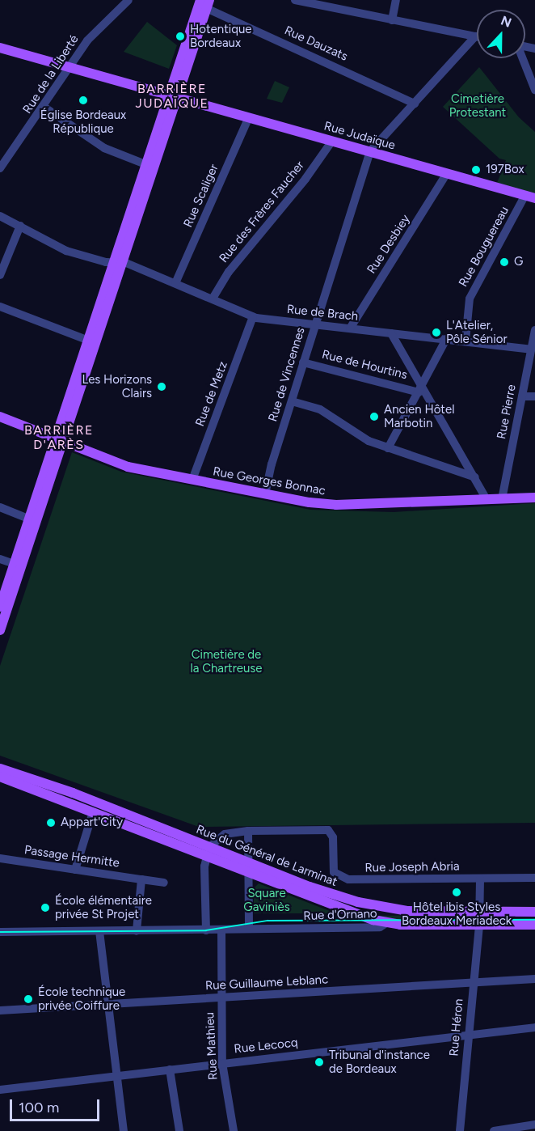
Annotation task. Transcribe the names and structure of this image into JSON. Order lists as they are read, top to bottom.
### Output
{
  "streets": {
    "main road": [
      "Rue Judaïque",
      "Rue Georges Bonnac",
      "Rue du Général de Larminat",
      "Rue d'Ornano"
    ],
    "street": [
      "Rue Dauzats",
      "Rue de la Liberté",
      "Rue Scaliger",
      "Rue des Frères Faucher",
      "Rue Desbiey",
      "Rue Bouguereau",
      "Rue de Brach",
      "Rue de Hourtins",
      "Rue de Vincennes",
      "Rue de Metz",
      "Rue Pierre",
      "Passage Hermitte",
      "Rue Joseph Abria",
      "Rue Guillaume Leblanc",
      "Rue Héron",
      "Rue Mathieu",
      "Rue Lecocq"
    ]
  },
  "crossings": [
    ["Rue de la Liberté", "Rue Judaïque"],
    ["Rue Judaïque", "Rue Scaliger"],
    ["Rue Judaïque", "Rue des Frères Faucher"],
    ["Rue Judaïque", "Rue Desbiey"],
    ["Rue Judaïque", "Rue Bouguereau"],
    ["Rue Judaïque", "Rue de Vincennes"],
    ["Rue Scaliger", "Rue de Brach"],
    ["Rue des Frères Faucher", "Rue de Brach"],
    ["Rue Desbiey", "Rue de Brach"],
    ["Rue Bouguereau", "Rue de Brach"],
    ["Rue de Brach", "Rue de Vincennes"],
    ["Rue de Brach", "Rue de Metz"],
    ["Rue de Brach", "Rue Pierre"],
    ["Rue de Hourtins", "Rue de Vincennes"],
    ["Rue de Vincennes", "Rue Georges Bonnac"],
    ["Rue de Metz", "Rue Georges Bonnac"],
    ["Rue Pierre", "Rue Georges Bonnac"],
    ["Rue du Général de Larminat", "Rue d'Ornano"],
    ["Rue du Général de Larminat", "Rue Héron"],
    ["Rue d'Ornano", "Rue Héron"],
    ["Rue d'Ornano", "Rue Mathieu"],
    ["Rue Guillaume Leblanc", "Rue Héron"],
    ["Rue Guillaume Leblanc", "Rue Mathieu"],
    ["Rue Héron", "Rue Lecocq"],
    ["Rue Mathieu", "Rue Lecocq"]
  ],
  "districts": ["BARRIÈRE JUDAÏQUE", "BARRIÈRE D'ARÈS"],
  "parks": ["Cimetière Protestant", "Cimetière de la Chartreuse", "Square Gaviniès"],
  "places": [
    "Hotentique Bordeaux",
    "Église Bordeaux République",
    "197Box",
    "G",
    "L'Atelier, Pôle Sénior",
    "Les Horizons Clairs",
    "Ancien Hôtel Marbotin",
    "Appart'City",
    "Hôtel ibis Styles Bordeaux Meriadeck",
    "École élémentaire privée St Projet",
    "École technique privée Coiffure",
    "Tribunal d'instance de Bordeaux"
  ],
  "scale_bar": "100 m",
  "north": "top"
}
